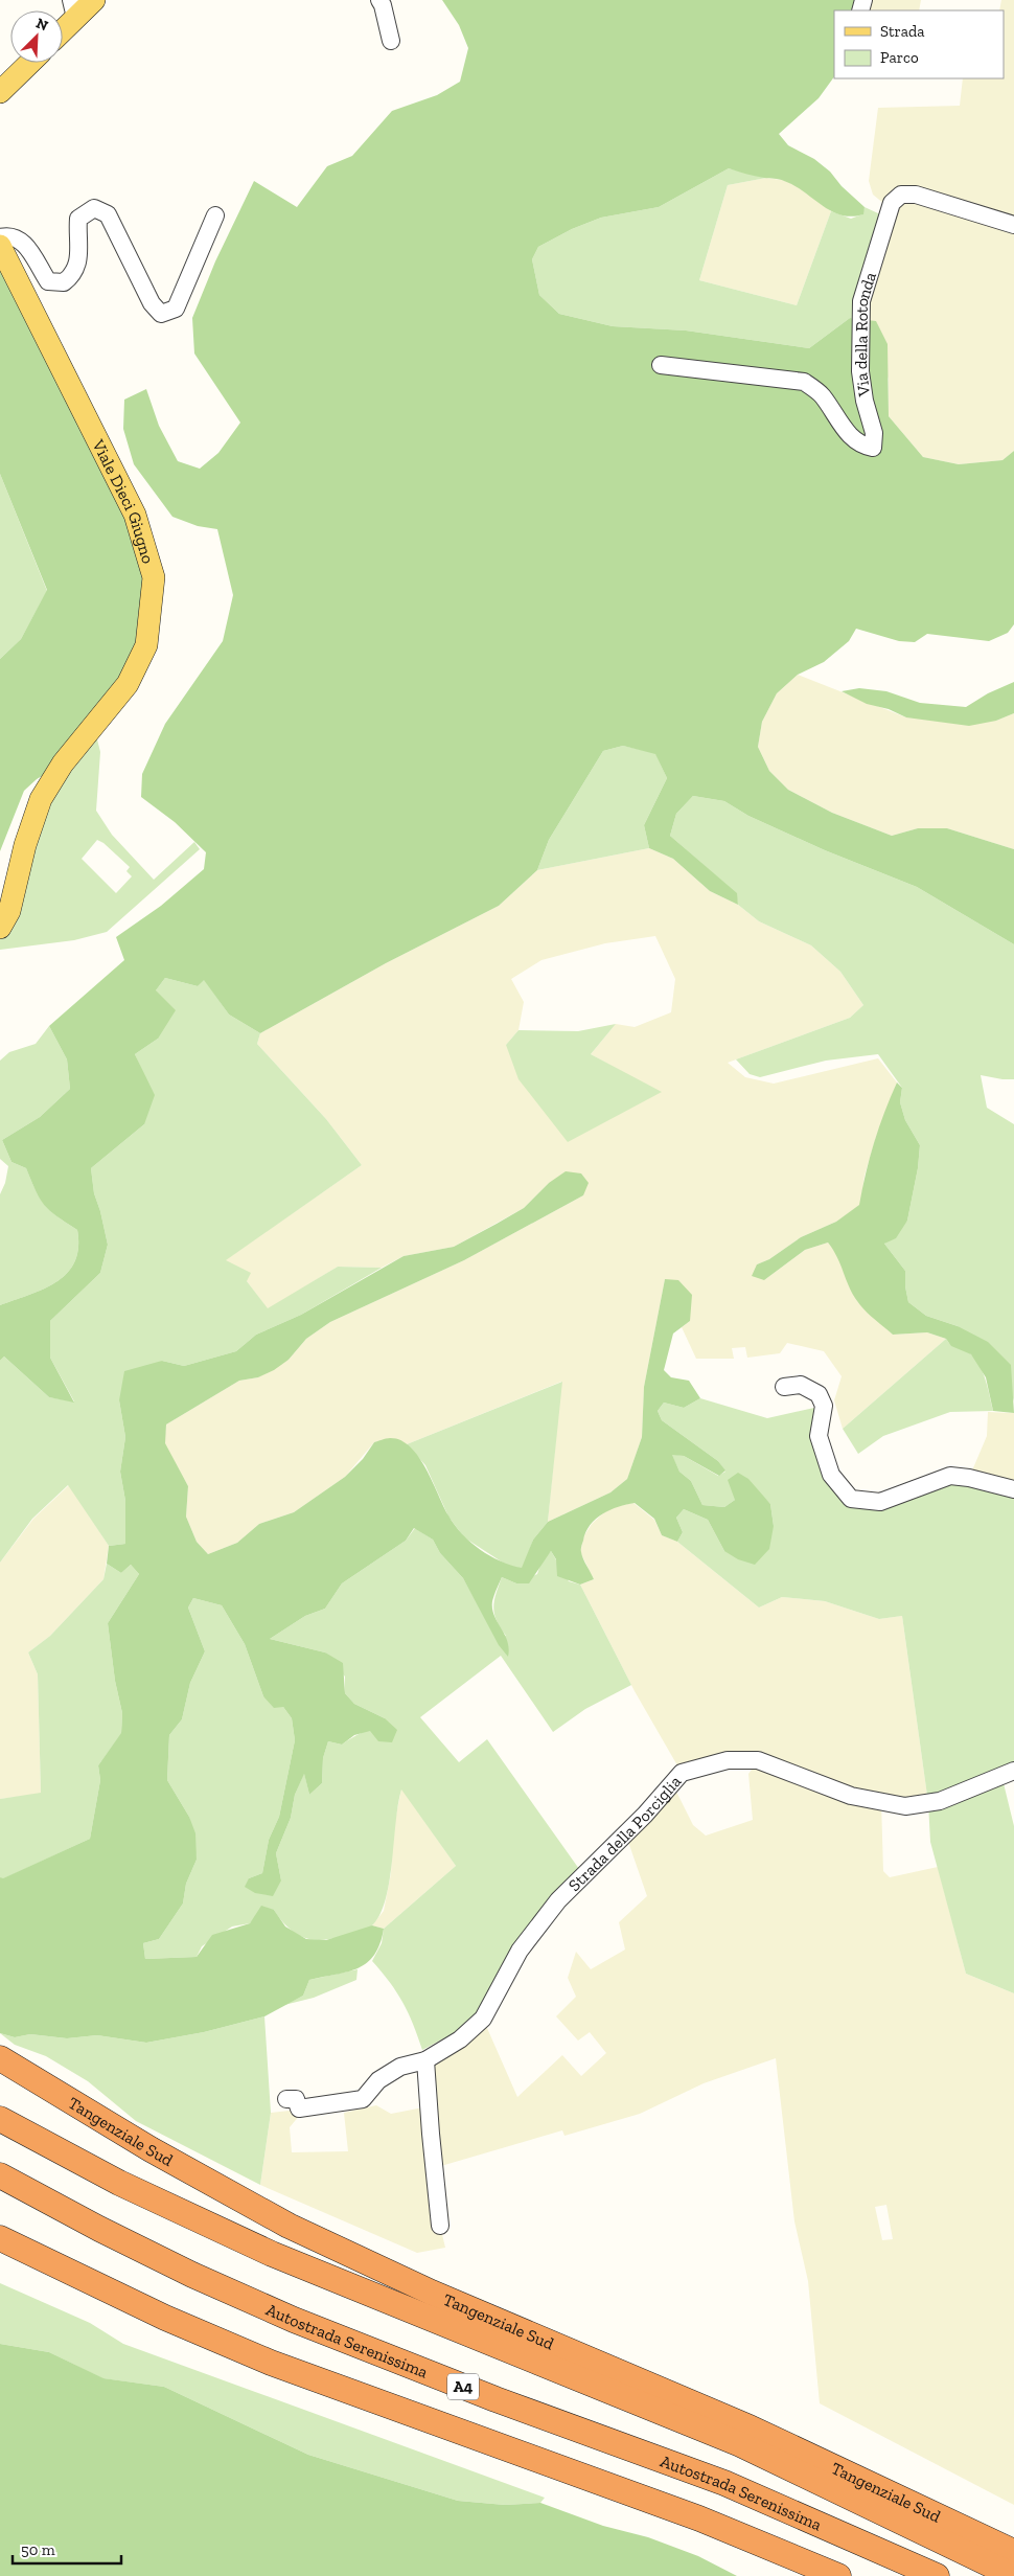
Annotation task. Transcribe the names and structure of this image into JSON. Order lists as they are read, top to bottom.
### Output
{
  "streets": {
    "highway": ["Tangenziale Sud", "Autostrada Serenissima", "A4"],
    "main road": ["Viale Dieci Giugno"],
    "street": ["Via della Rotonda", "Strada della Porciglia"]
  },
  "legend": ["Strada", "Parco"],
  "scale_bar": "50 m",
  "north": "top right"
}
